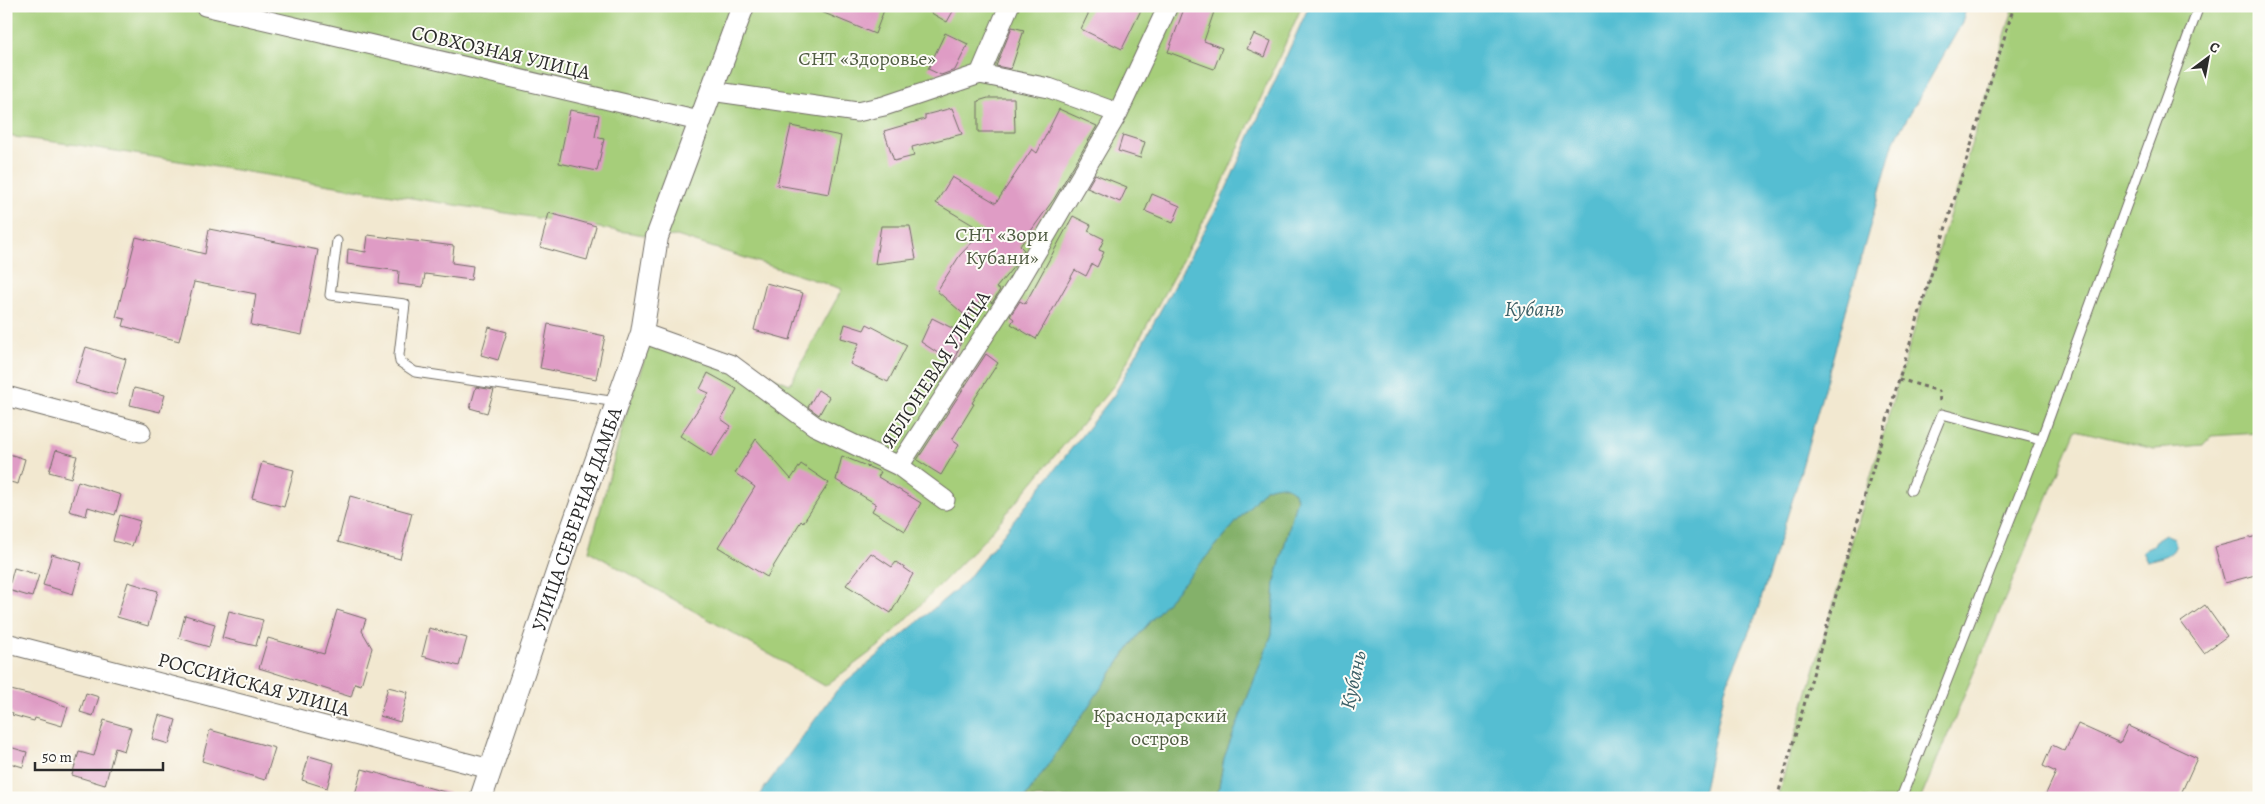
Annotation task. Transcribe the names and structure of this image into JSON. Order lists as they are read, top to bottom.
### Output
{
  "streets": {
    "street": [
      "СОВХОЗНАЯ УЛИЦА",
      "ЯБЛОНЕВАЯ УЛИЦА",
      "УЛИЦА СЕВЕРНАЯ ДАМБА",
      "РОССИЙСКАЯ УЛИЦА"
    ]
  },
  "crossings": [
    ["СОВХОЗНАЯ УЛИЦА", "УЛИЦА СЕВЕРНАЯ ДАМБА"],
    ["ЯБЛОНЕВАЯ УЛИЦА", "УЛИЦА СЕВЕРНАЯ ДАМБА"],
    ["УЛИЦА СЕВЕРНАЯ ДАМБА", "РОССИЙСКАЯ УЛИЦА"]
  ],
  "water": ["Кубань"],
  "parks": ["СНТ «Здоровье»", "СНТ «Зори Кубани»", "Краснодарский остров"],
  "scale_bar": "50 m",
  "north": "top right"
}
